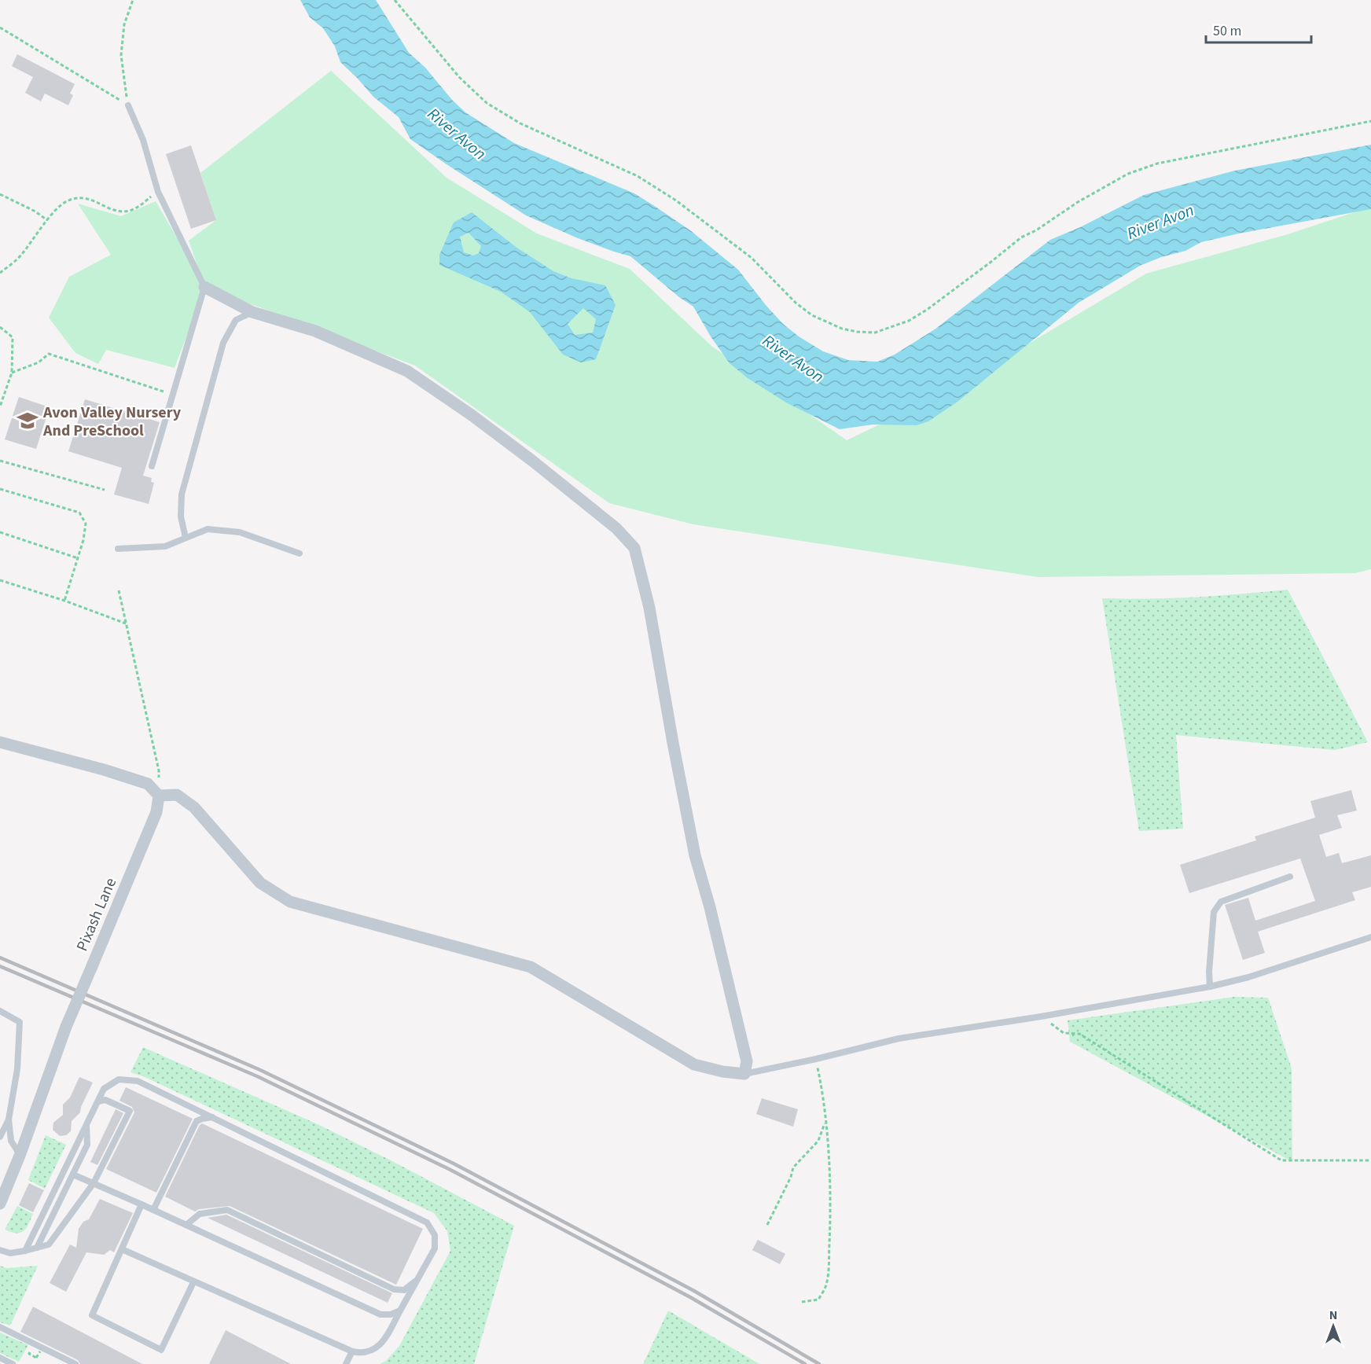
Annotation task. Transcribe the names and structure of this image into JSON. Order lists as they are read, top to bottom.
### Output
{
  "streets": {
    "street": ["Pixash Lane"]
  },
  "water": ["River Avon"],
  "places": {
    "school or university": ["Avon Valley Nursery And PreSchool"]
  },
  "scale_bar": "50 m",
  "north": "top"
}
